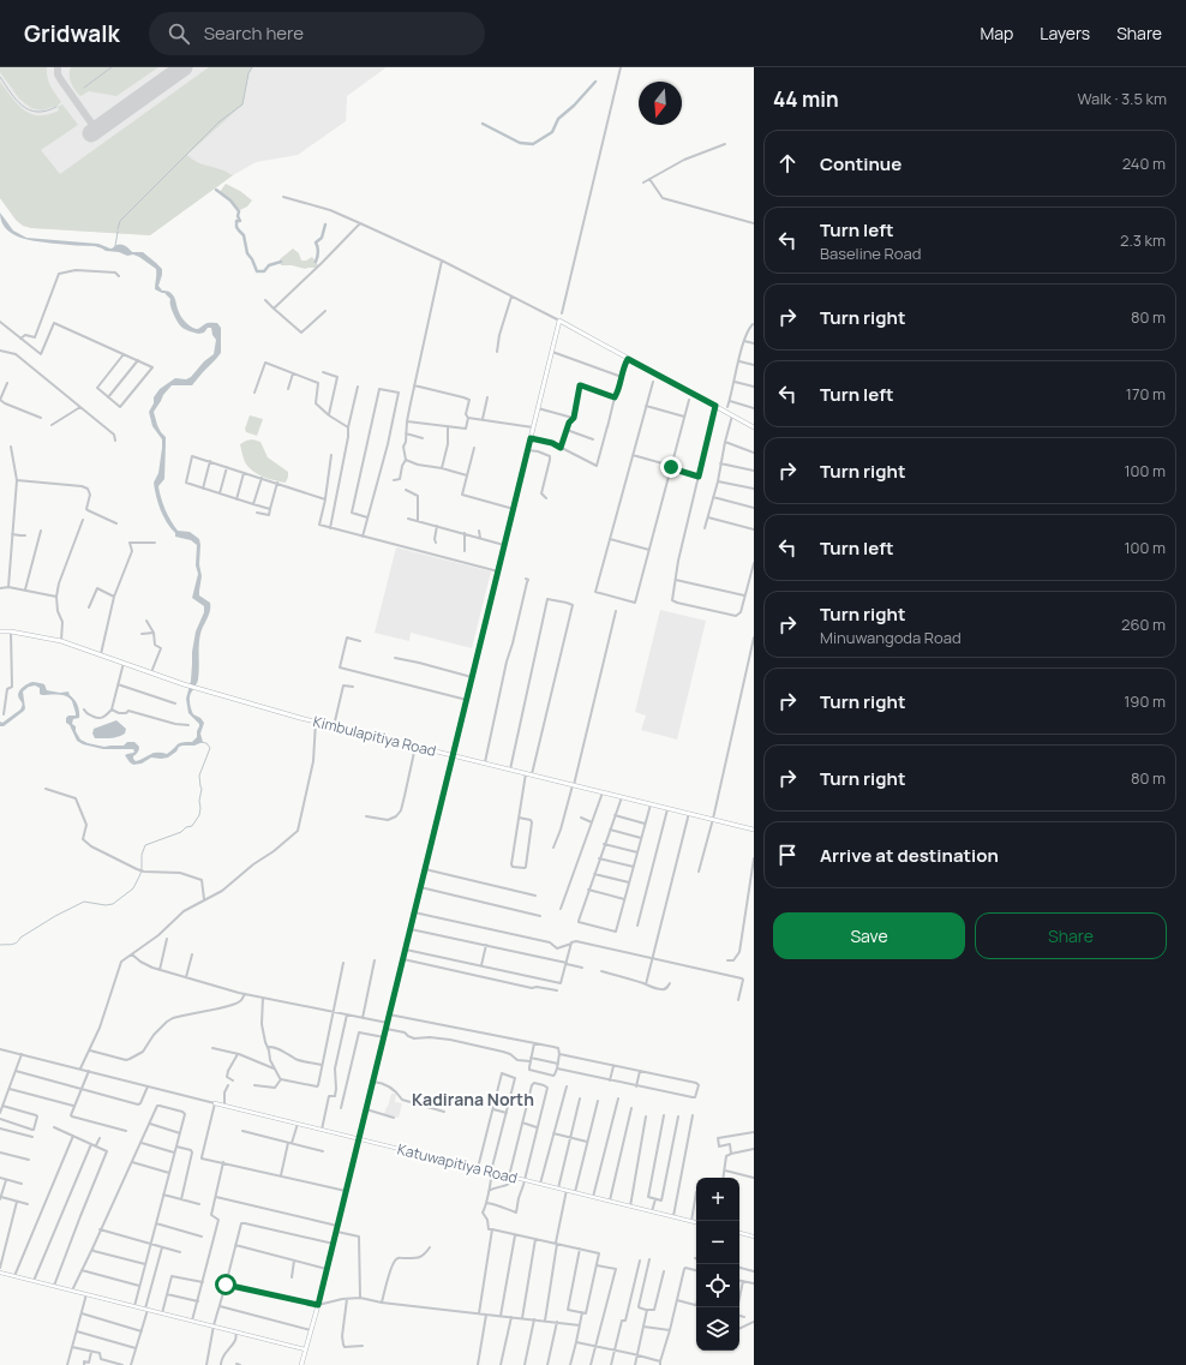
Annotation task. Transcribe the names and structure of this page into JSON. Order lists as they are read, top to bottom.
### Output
{
  "streets": {
    "main road": ["Kimbulapitiya Road"],
    "street": ["Katuwapitiya Road"]
  },
  "districts": ["Kadirana North"],
  "north": "bottom",
  "page": {
    "header": "Gridwalk",
    "search": "Search here",
    "nav": ["Map", "Layers", "Share"],
    "heading": ["44 min", "Walk · 3.5 km"],
    "list": [
      ["Continue", "240 m"],
      ["Turn left", "Baseline Road", "2.3 km"],
      ["Turn right", "80 m"],
      ["Turn left", "170 m"],
      ["Turn right", "100 m"],
      ["Turn left", "100 m"],
      ["Turn right", "Minuwangoda Road", "260 m"],
      ["Turn right", "190 m"],
      ["Turn right", "80 m"],
      "Arrive at destination"
    ],
    "buttons": ["Save", "Share"],
    "map_buttons": ["+", "−"]
  }
}
